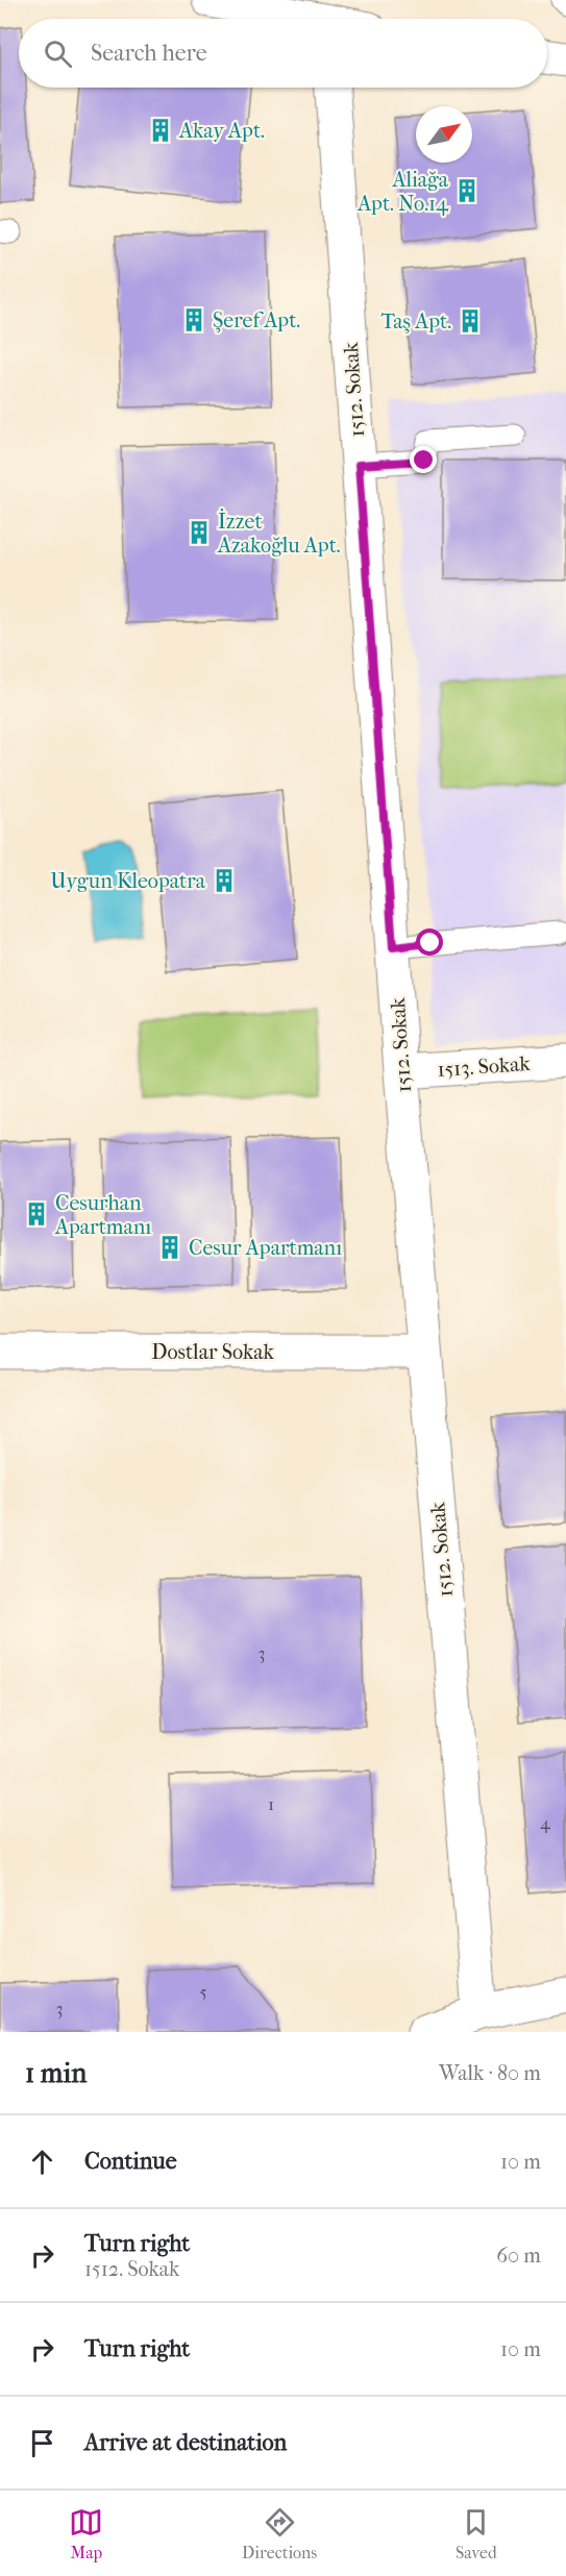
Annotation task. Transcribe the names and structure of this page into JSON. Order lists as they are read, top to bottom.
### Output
{
  "streets": {
    "street": ["1512. Sokak", "1513. Sokak", "Dostlar Sokak"]
  },
  "crossings": [
    ["1512. Sokak", "1513. Sokak"],
    ["1512. Sokak", "Dostlar Sokak"]
  ],
  "places": {
    "building": [
      "Akay Apt.",
      "Aliağa Apt. No.14",
      "Şeref Apt.",
      "Taş Apt.",
      "İzzet Azakoğlu Apt.",
      "Uygun Kleopatra",
      "Cesurhan Apartmanı",
      "Cesur Apartmanı"
    ]
  },
  "house_numbers": [
    "3",
    "1",
    "4",
    "5",
    "3"
  ],
  "north": "top right",
  "page": {
    "search": "Search here",
    "heading": ["1 min", "Walk · 80 m"],
    "list": [
      ["Continue", "10 m"],
      ["Turn right", "1512. Sokak", "60 m"],
      ["Turn right", "10 m"],
      "Arrive at destination"
    ],
    "nav": ["Map", "Directions", "Saved"]
  }
}
